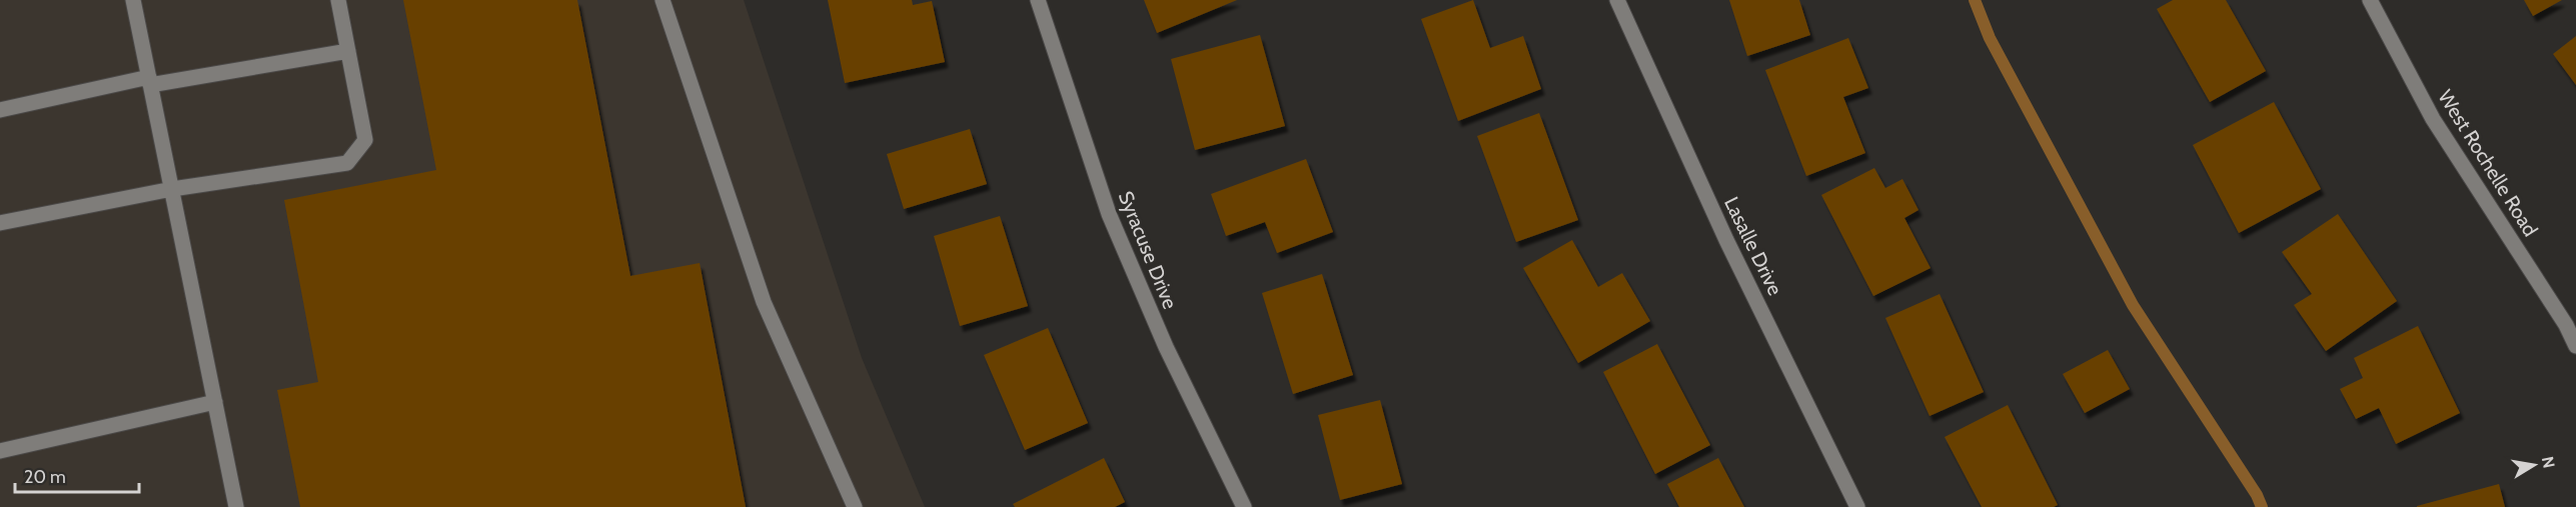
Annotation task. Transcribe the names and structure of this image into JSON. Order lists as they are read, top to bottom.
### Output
{
  "streets": {
    "street": ["West Rochelle Road", "Lasalle Drive", "Syracuse Drive"]
  },
  "scale_bar": "20 m",
  "north": "right"
}
